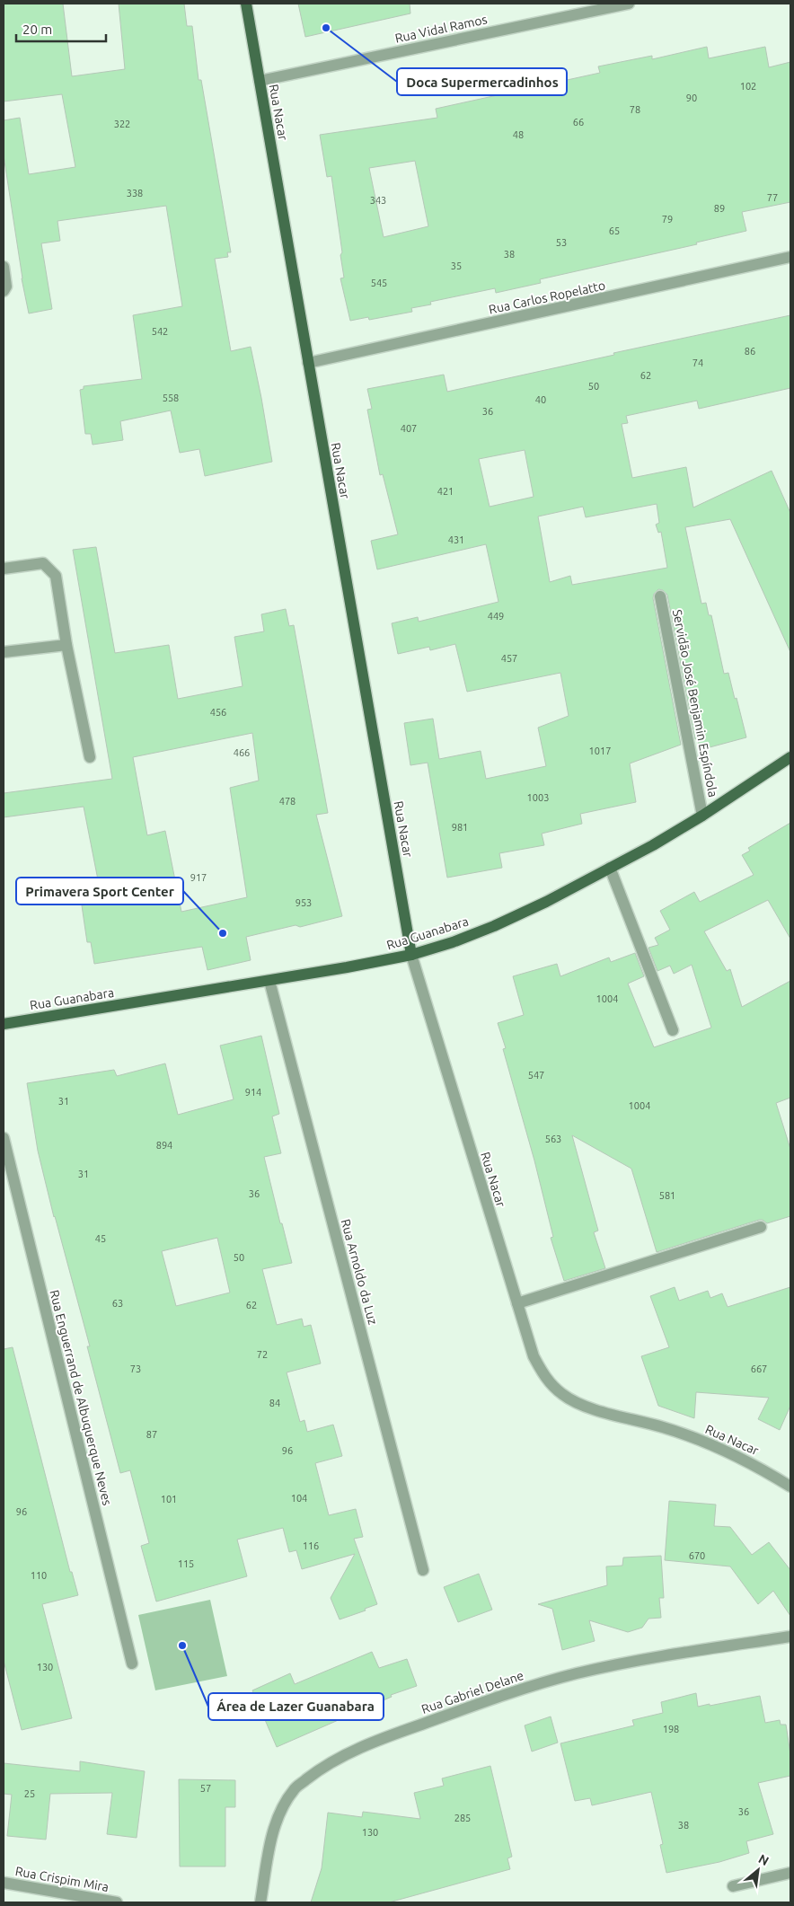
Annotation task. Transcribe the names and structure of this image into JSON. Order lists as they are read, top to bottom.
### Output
{
  "streets": {
    "main road": ["Rua Nacar", "Rua Guanabara"],
    "street": [
      "Rua Vidal Ramos",
      "Rua Carlos Ropelatto",
      "Servidão José Benjamin Espíndola",
      "Rua Arnoldo da Luz",
      "Rua Enguerrand de Albuquerque Neves",
      "Rua Gabriel Delane",
      "Rua Crispim Mira"
    ]
  },
  "crossings": [
    ["Rua Vidal Ramos", "Rua Nacar"],
    ["Rua Nacar", "Rua Carlos Ropelatto"],
    ["Rua Nacar", "Rua Guanabara"],
    ["Servidão José Benjamin Espíndola", "Rua Guanabara"],
    ["Rua Guanabara", "Rua Arnoldo da Luz"]
  ],
  "places": ["Doca Supermercadinhos", "Primavera Sport Center", "Área de Lazer Guanabara"],
  "house_numbers": [
    "102",
    "90",
    "78",
    "66",
    "322",
    "48",
    "338",
    "77",
    "343",
    "89",
    "79",
    "65",
    "53",
    "38",
    "35",
    "545",
    "542",
    "86",
    "74",
    "62",
    "50",
    "558",
    "40",
    "36",
    "407",
    "421",
    "431",
    "449",
    "457",
    "456",
    "1017",
    "466",
    "1003",
    "478",
    "981",
    "917",
    "953",
    "1004",
    "547",
    "914",
    "31",
    "1004",
    "563",
    "894",
    "31",
    "36",
    "581",
    "45",
    "50",
    "63",
    "62",
    "72",
    "73",
    "667",
    "84",
    "87",
    "96",
    "104",
    "101",
    "96",
    "116",
    "670",
    "115",
    "110",
    "130",
    "198",
    "57",
    "25",
    "36",
    "285",
    "38",
    "130"
  ],
  "scale_bar": "20 m",
  "north": "top right"
}
